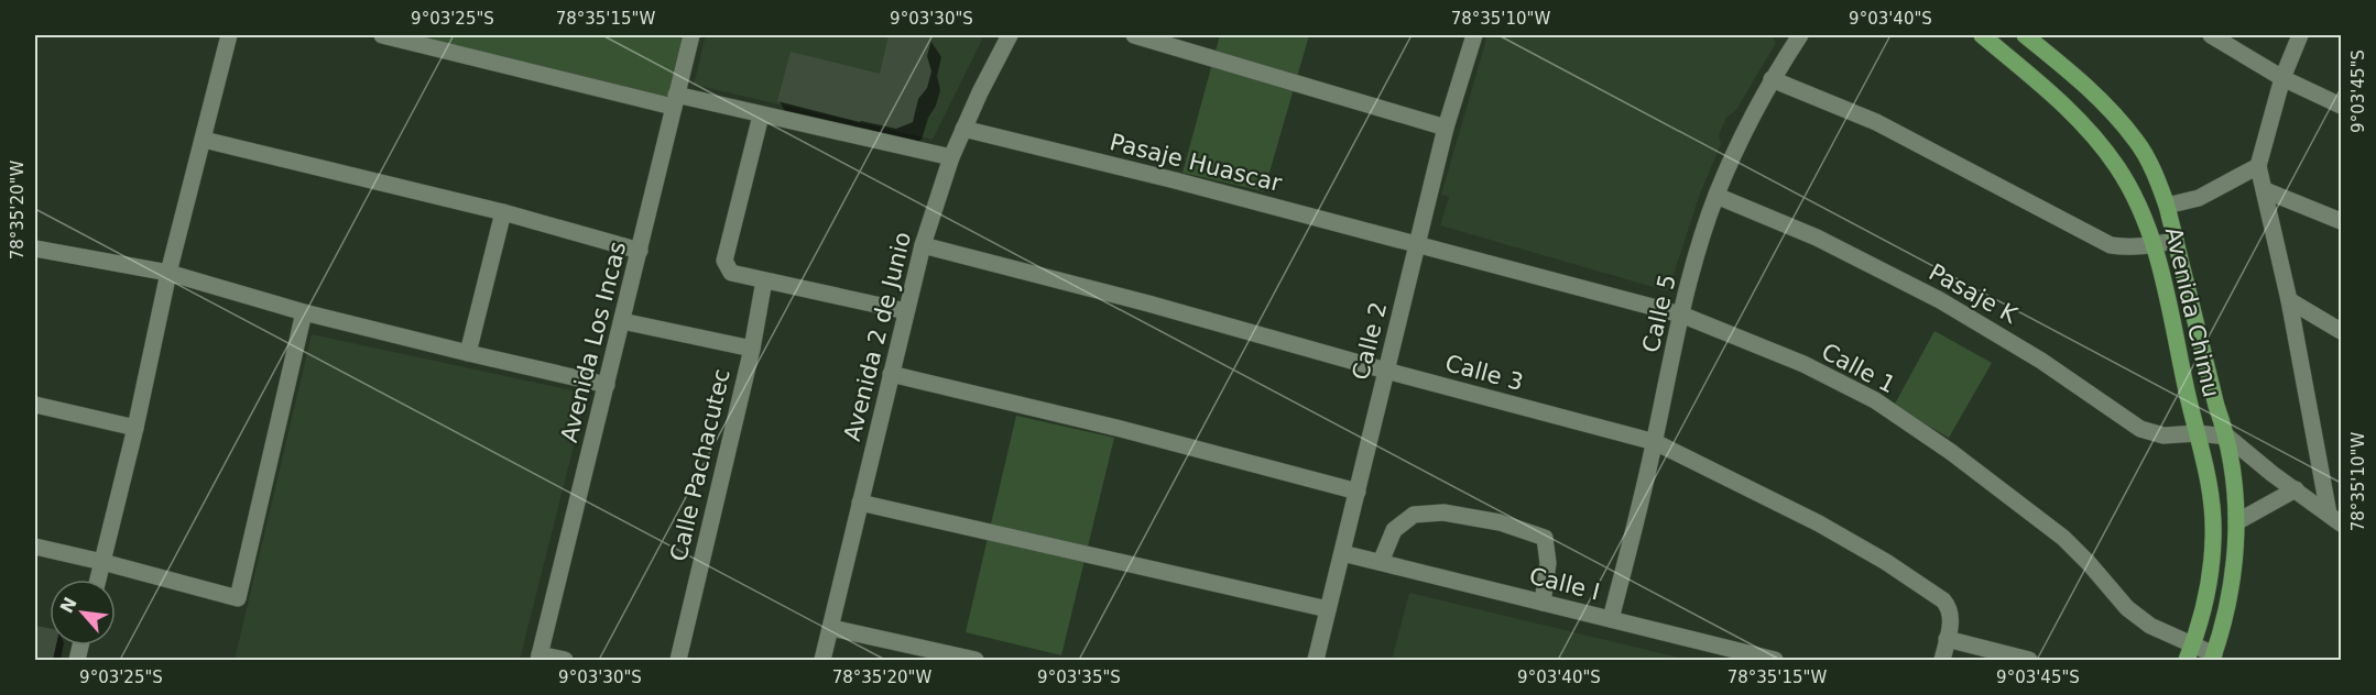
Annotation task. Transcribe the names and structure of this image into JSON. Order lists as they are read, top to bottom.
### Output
{
  "streets": {
    "main road": ["Avenida Chimu"],
    "street": [
      "Pasaje Huascar",
      "Pasaje K",
      "Calle 5",
      "Avenida 2 de Junio",
      "Calle 2",
      "Avenida Los Incas",
      "Calle 1",
      "Calle 3",
      "Calle Pachacutec",
      "Calle I"
    ]
  },
  "crossings": [
    ["Pasaje Huascar", "Avenida 2 de Junio"],
    ["Pasaje Huascar", "Calle 2"],
    ["Pasaje Huascar", "Calle 1"],
    ["Pasaje K", "Avenida Chimu"],
    ["Pasaje K", "Calle 5"],
    ["Avenida Chimu", "Calle 1"],
    ["Calle 5", "Calle 1"],
    ["Calle 5", "Calle 3"],
    ["Calle 5", "Calle I"],
    ["Avenida 2 de Junio", "Calle 3"],
    ["Calle 2", "Calle 1"],
    ["Calle 2", "Calle 3"],
    ["Calle 2", "Calle I"]
  ],
  "north": "top left",
  "coordinates": [
    "9°03'25\"S",
    "78°35'15\"W",
    "9°03'30\"S",
    "78°35'10\"W",
    "9°03'40\"S",
    "9°03'45\"S",
    "78°35'20\"W",
    "9°03'35\"S"
  ]
}
